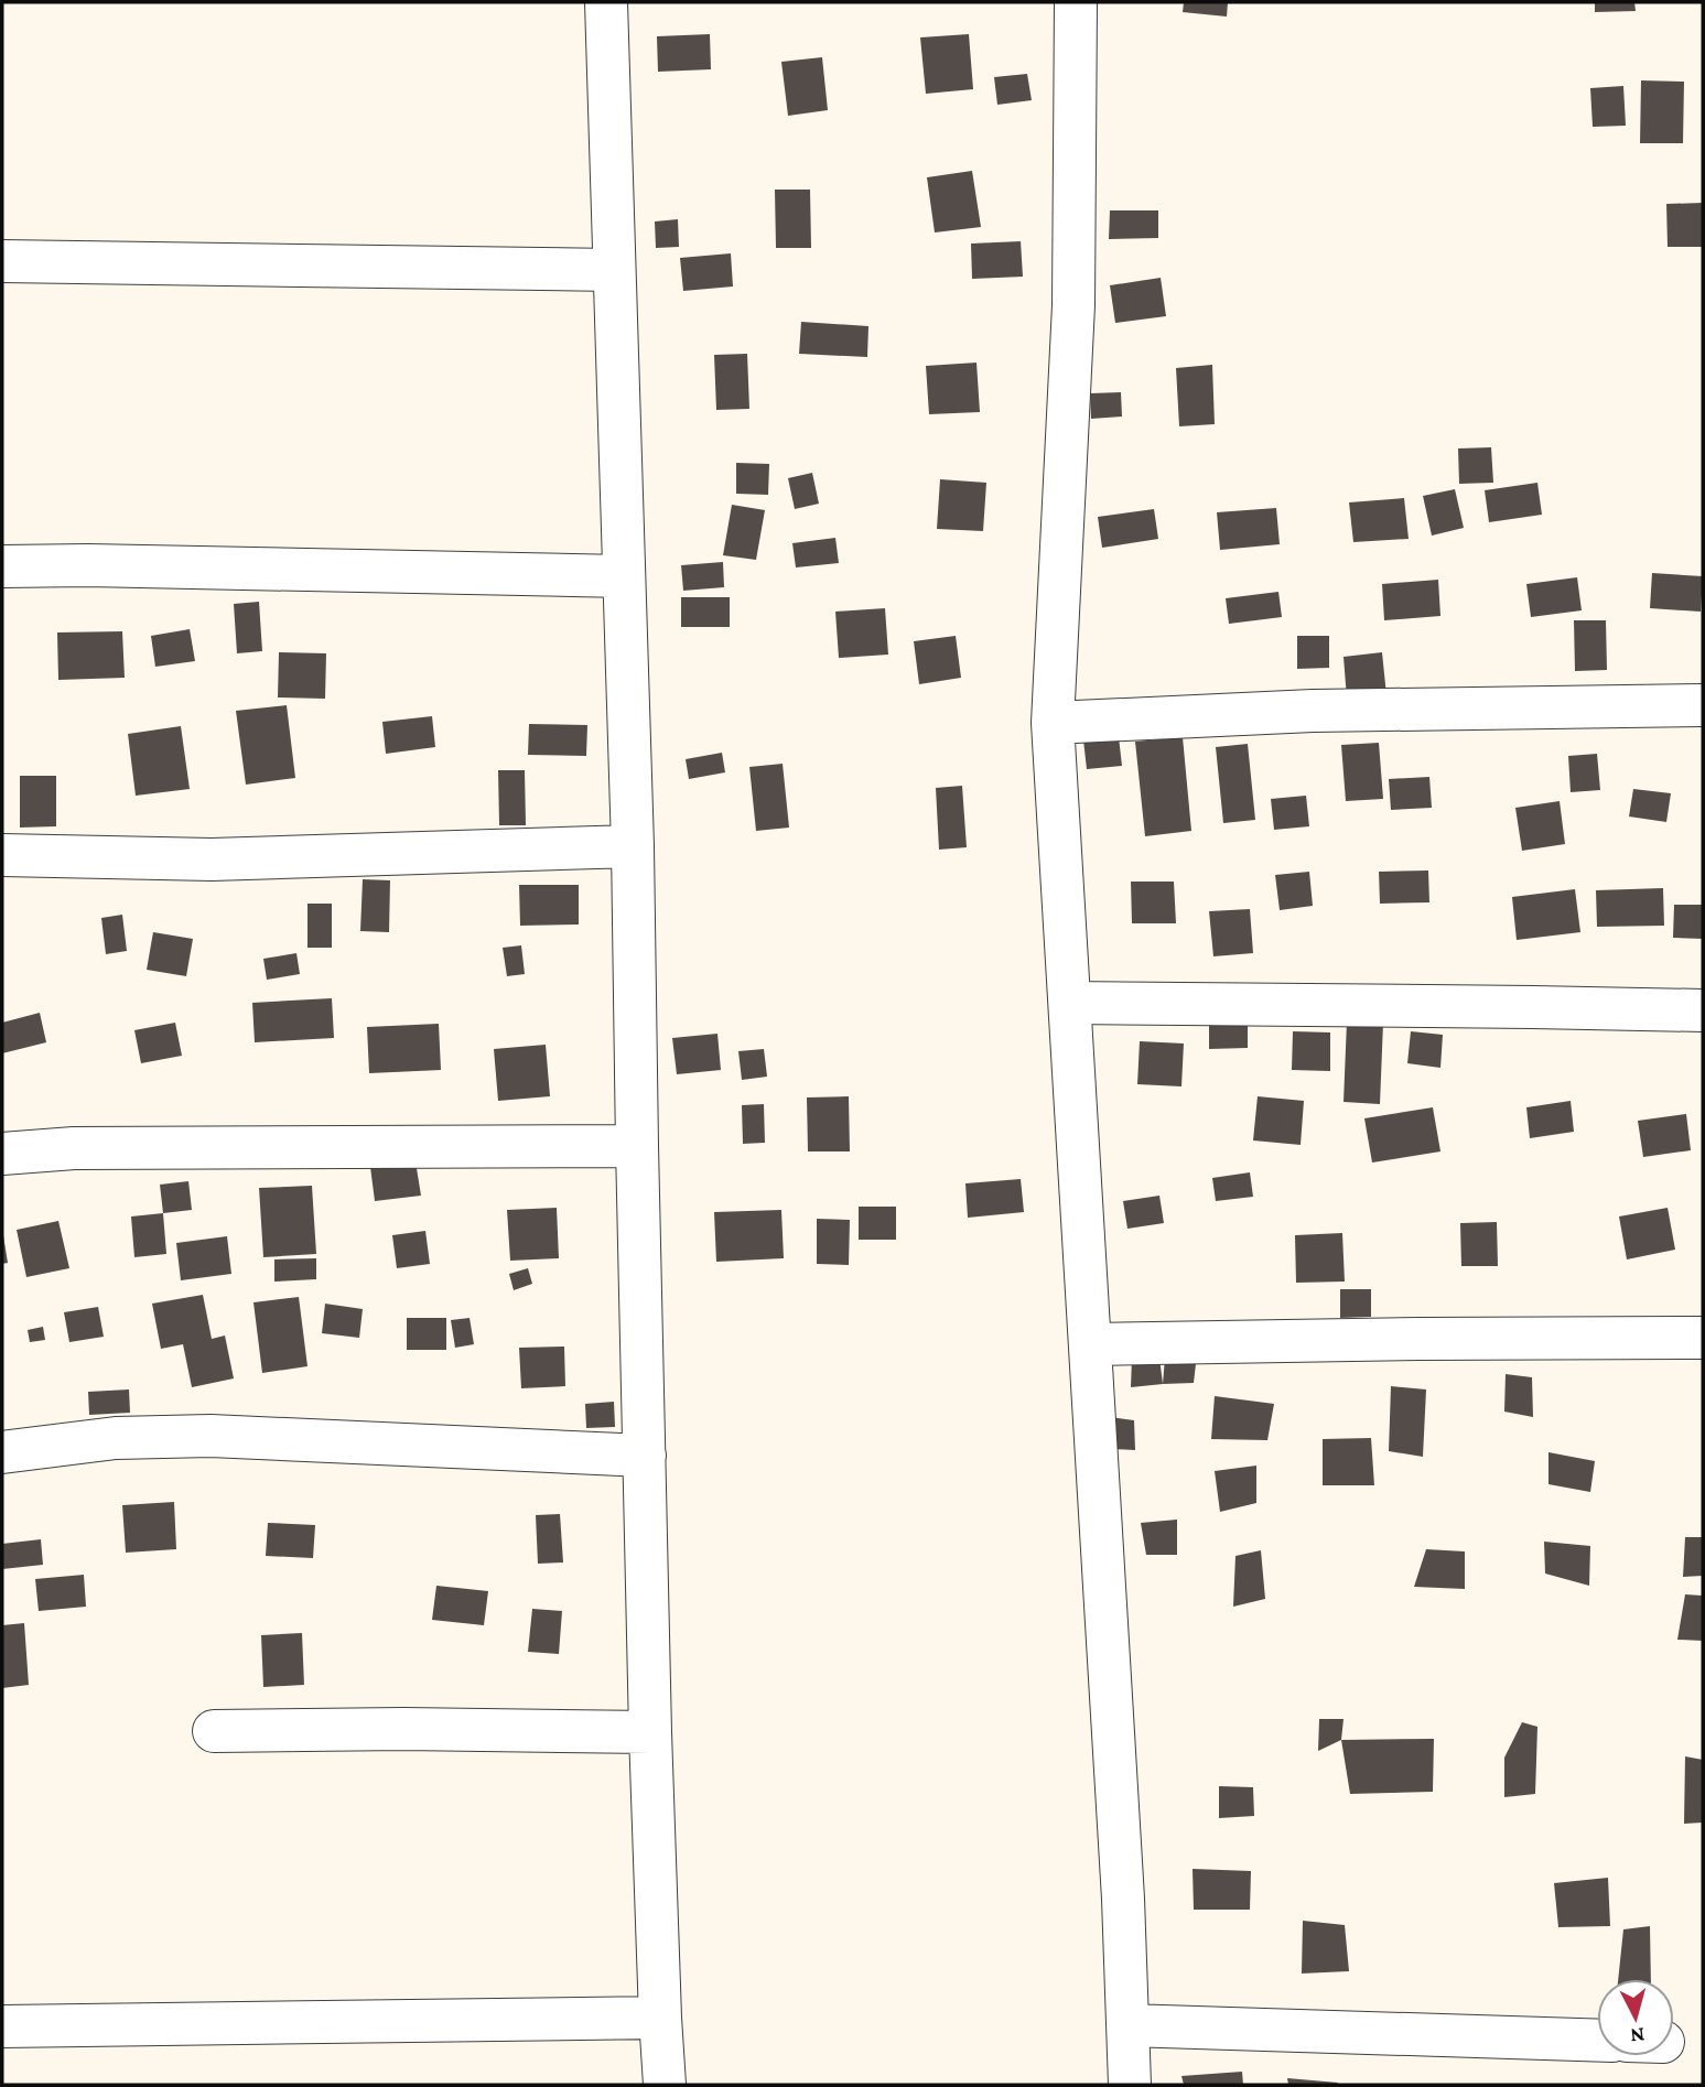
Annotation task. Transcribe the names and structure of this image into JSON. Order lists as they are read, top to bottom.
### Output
{
  "north": "bottom"
}
